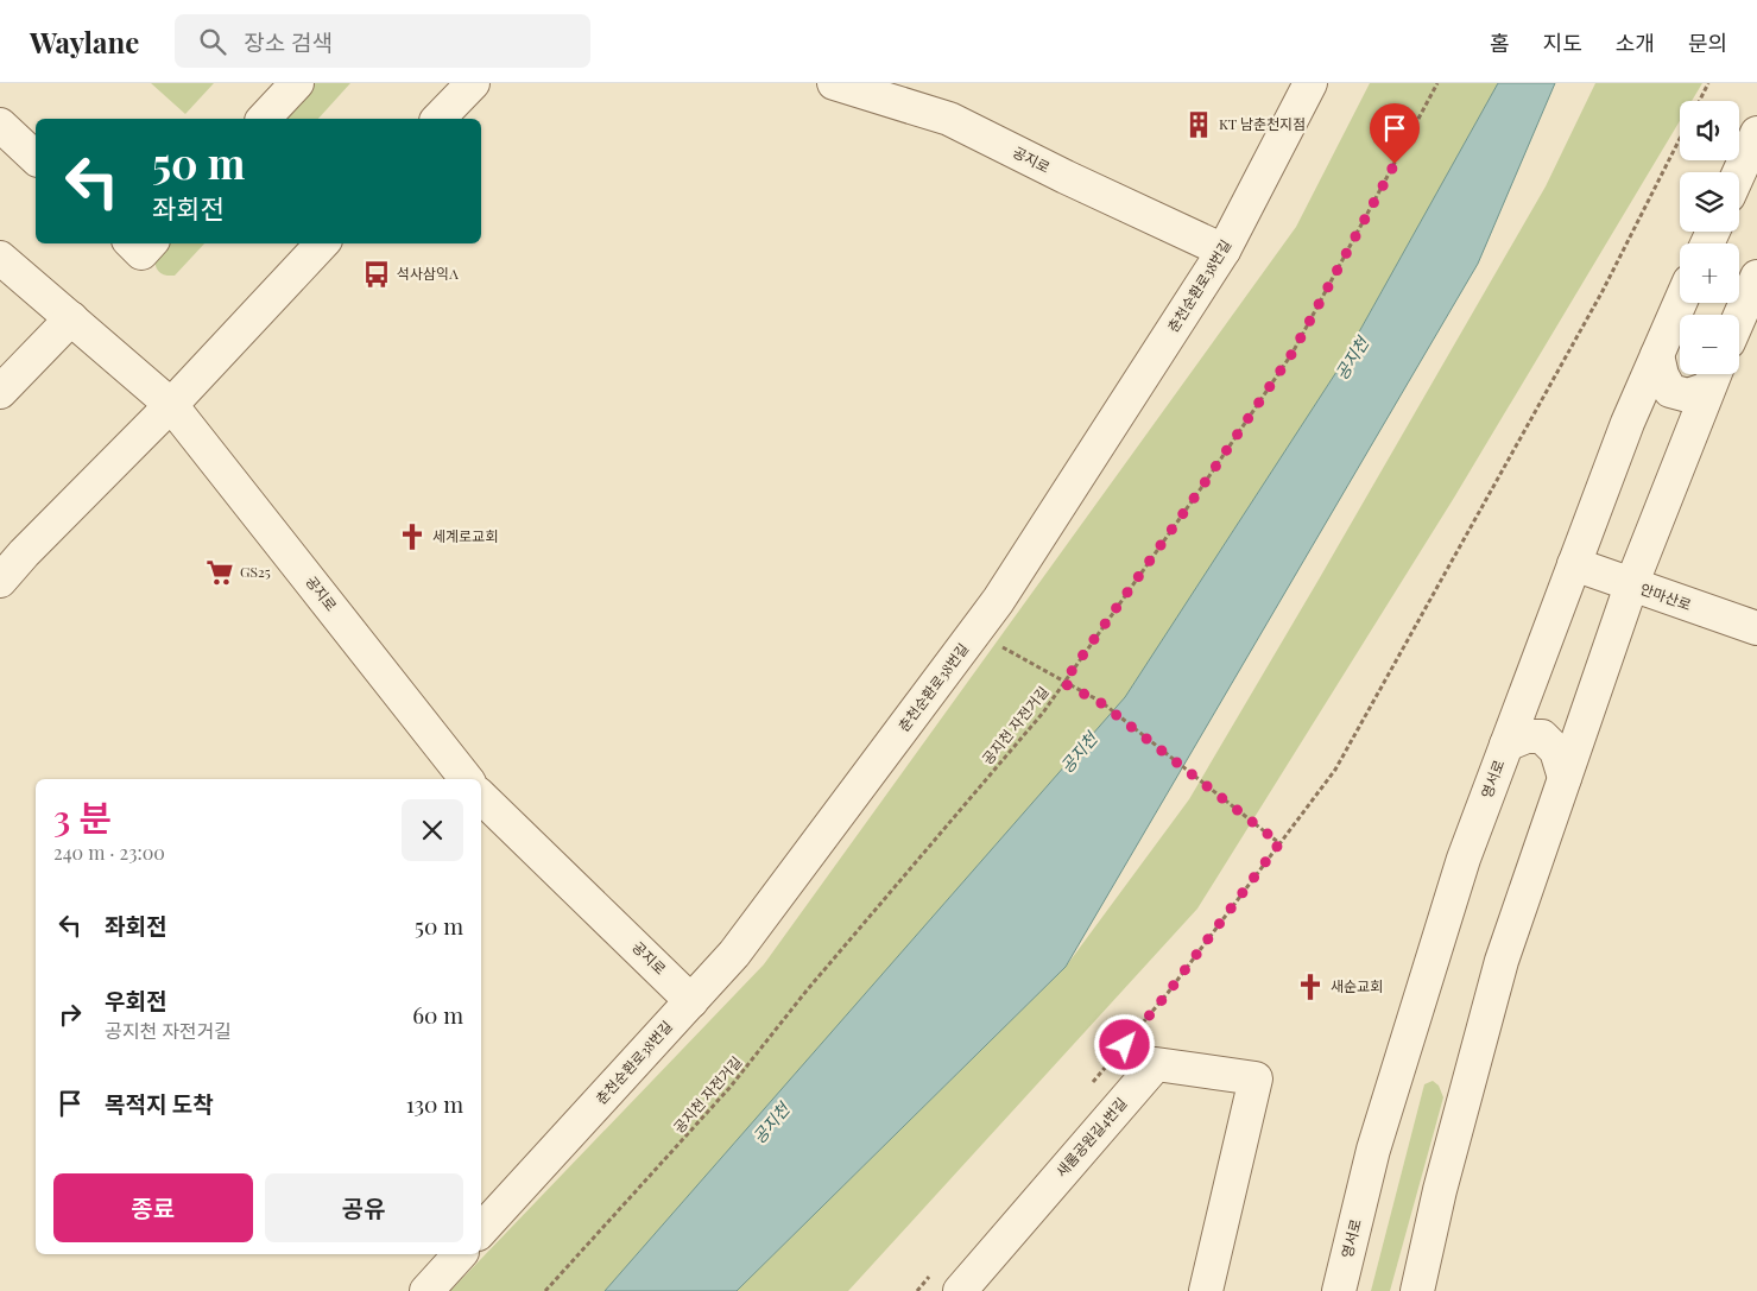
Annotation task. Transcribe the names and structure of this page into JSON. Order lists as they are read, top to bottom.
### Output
{
  "streets": {
    "street": [
      "공지로",
      "춘천순환로38번길",
      "안마산로",
      "영서로",
      "새롬공원길4번길"
    ],
    "path": ["공지천 자전거길"]
  },
  "crossings": [
    ["공지로", "춘천순환로38번길"],
    ["안마산로", "영서로"]
  ],
  "water": ["공지천"],
  "places": {
    "building": ["KT 남춘천지점"],
    "bus stop": ["석사삼익A"],
    "church": ["세계로교회", "새순교회"],
    "supermarket": ["GS25"]
  },
  "page": {
    "header": "Waylane",
    "search": "장소 검색",
    "nav": [
      "홈",
      "지도",
      "소개",
      "문의"
    ],
    "map_buttons": ["+", "−"],
    "turn": ["50 m", "좌회전"],
    "heading": ["3 분", "240 m · 23:00"],
    "list": [
      {
        "name": "좌회전",
        "value": "50 m"
      },
      {
        "name": "우회전",
        "note": "공지천 자전거길",
        "value": "60 m"
      },
      {
        "name": "목적지 도착",
        "value": "130 m"
      }
    ],
    "buttons": ["종료", "공유"]
  }
}
